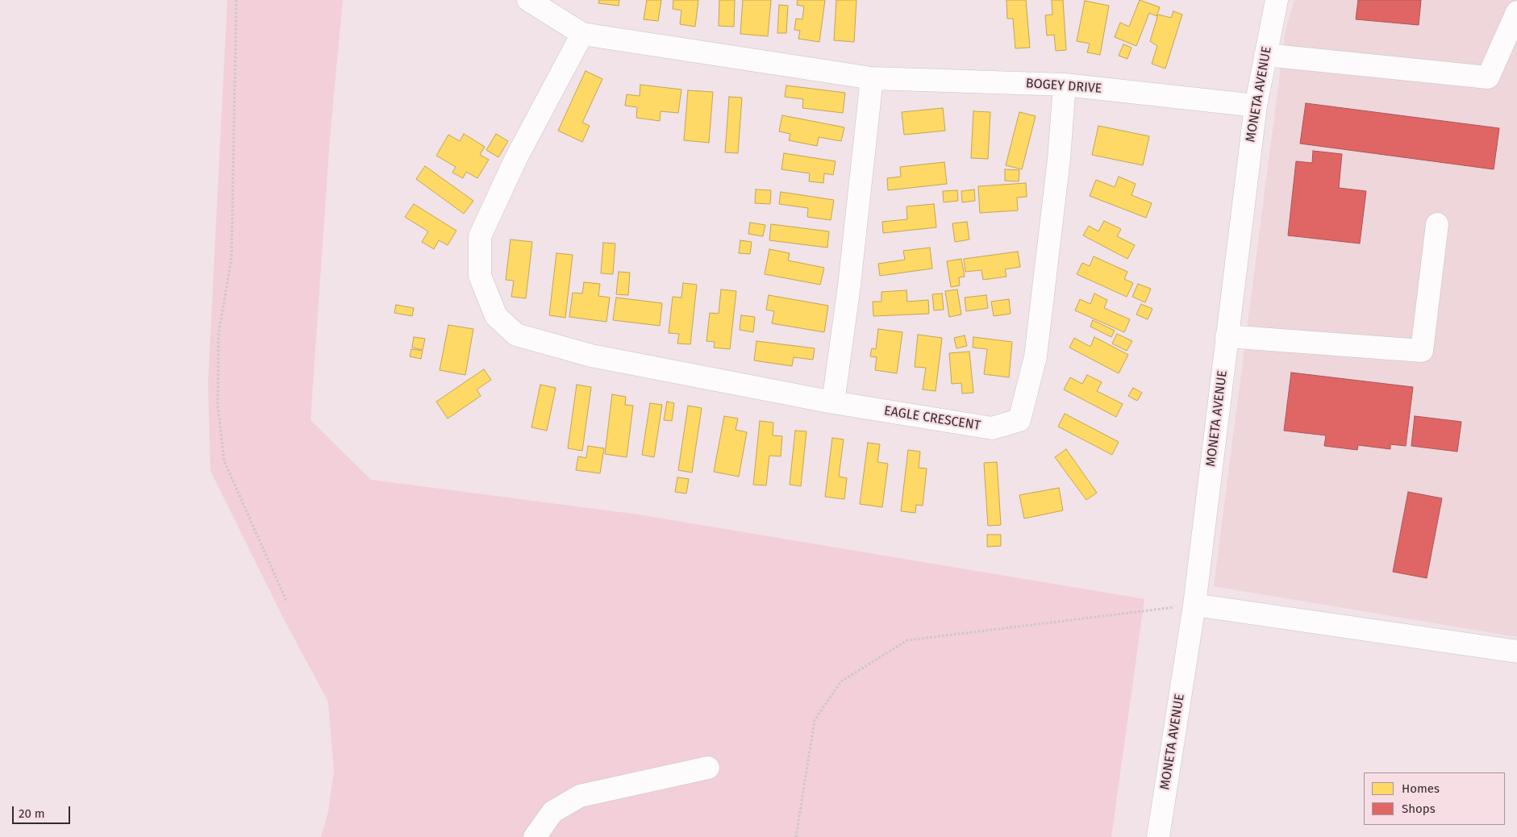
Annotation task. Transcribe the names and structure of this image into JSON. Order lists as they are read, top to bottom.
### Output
{
  "streets": {
    "street": ["BOGEY DRIVE", "MONETA AVENUE", "EAGLE CRESCENT"]
  },
  "crossings": [
    ["BOGEY DRIVE", "MONETA AVENUE"],
    ["BOGEY DRIVE", "EAGLE CRESCENT"]
  ],
  "legend": ["Homes", "Shops"],
  "scale_bar": "20 m"
}
